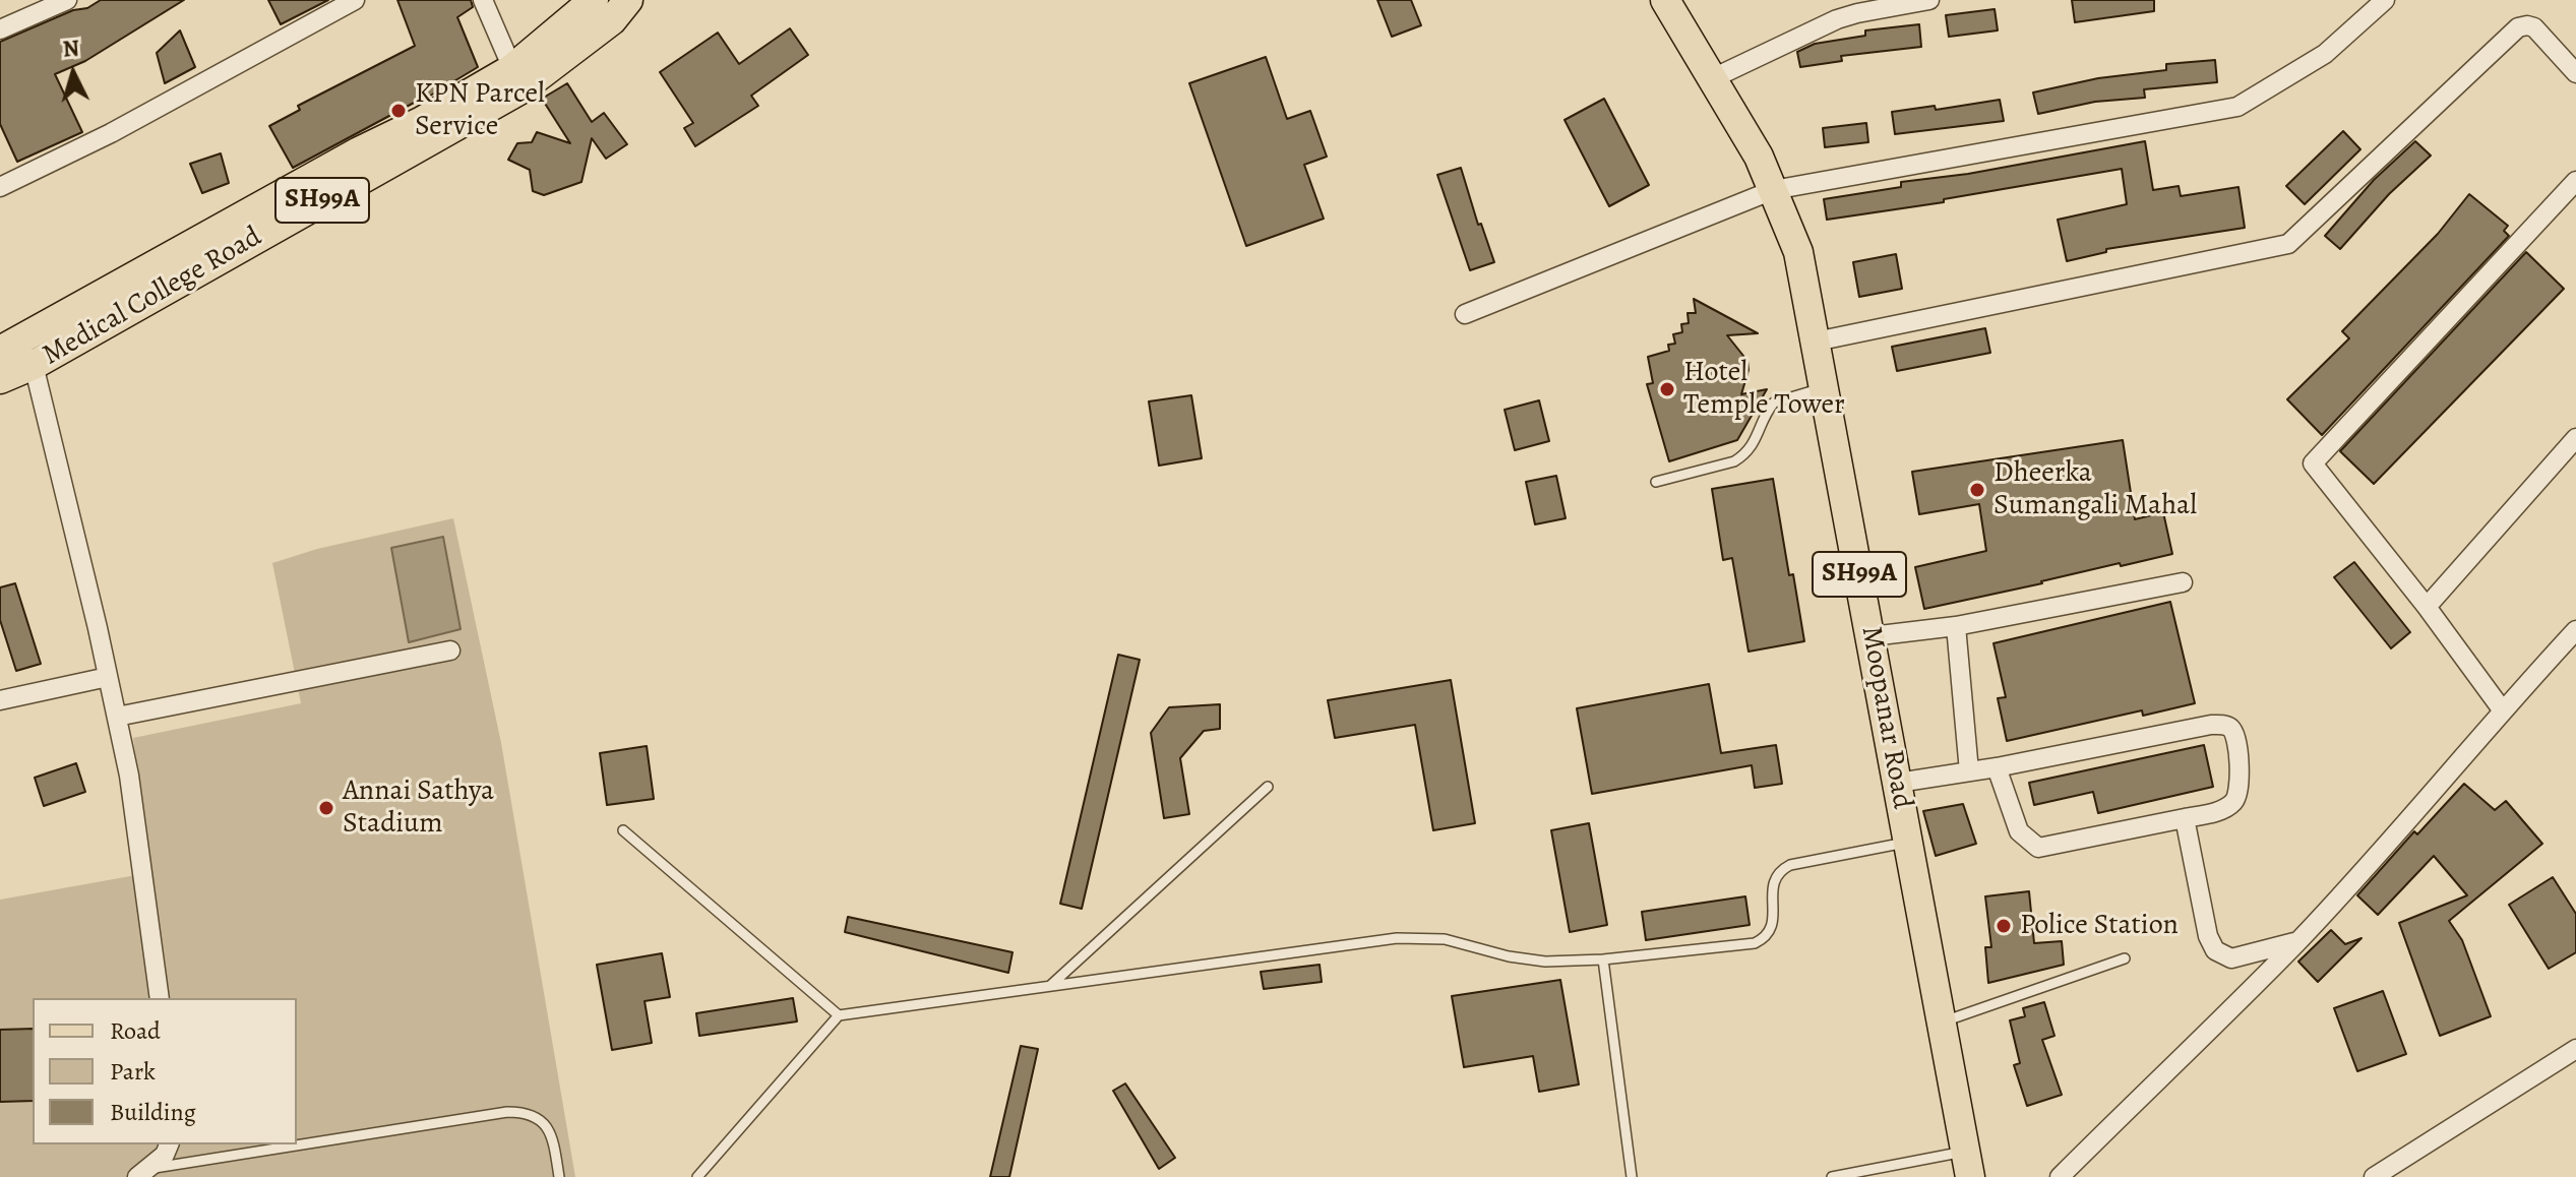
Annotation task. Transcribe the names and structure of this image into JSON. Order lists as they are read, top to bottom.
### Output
{
  "streets": {
    "main road": ["SH99A", "Medical College Road", "Moopanar Road"]
  },
  "places": [
    "KPN Parcel Service",
    "Hotel Temple Tower",
    "Dheerka Sumangali Mahal",
    "Annai Sathya Stadium",
    "Police Station"
  ],
  "legend": ["Road", "Park", "Building"],
  "north": "top"
}
